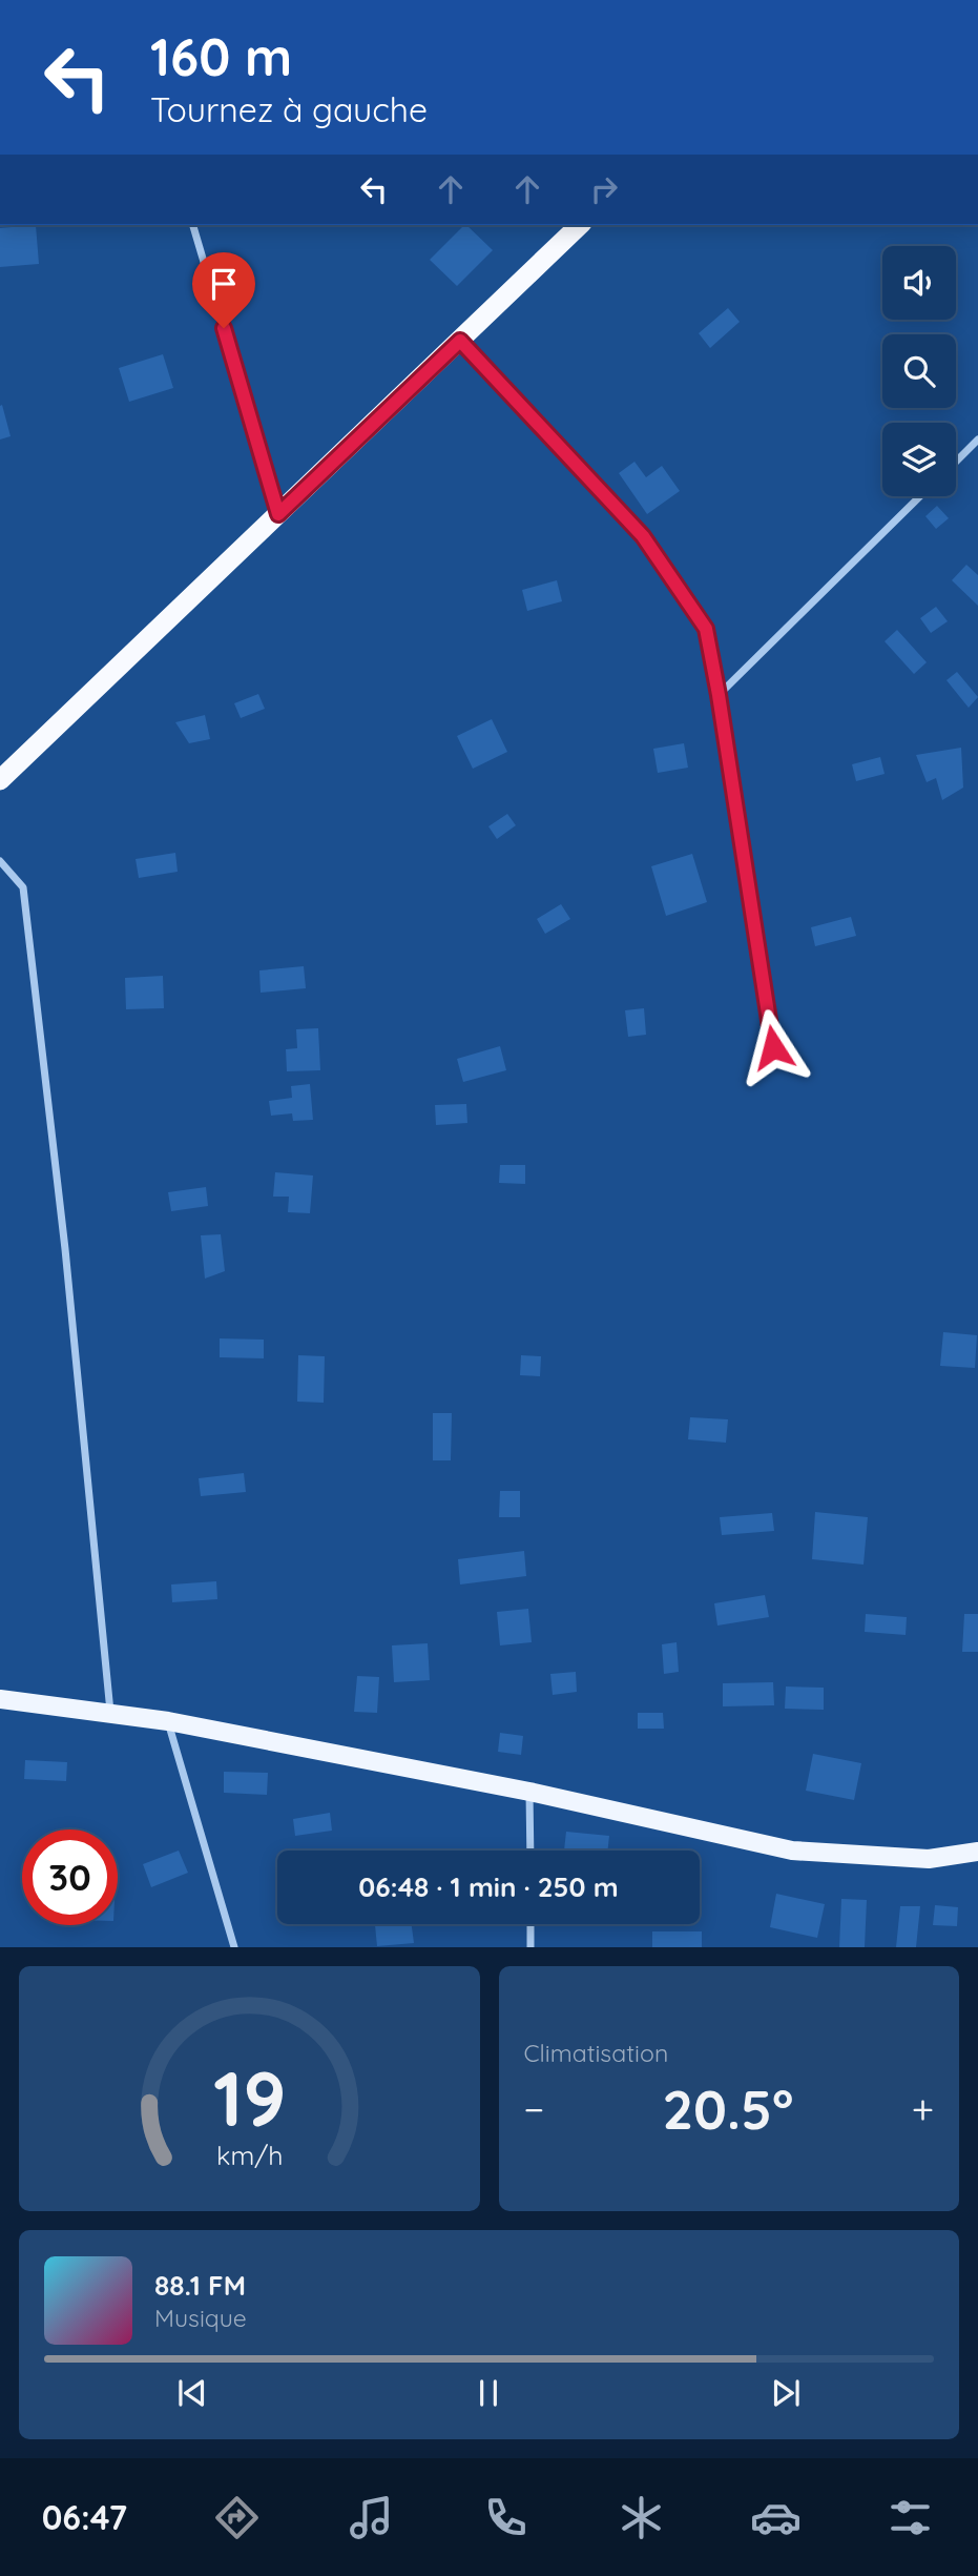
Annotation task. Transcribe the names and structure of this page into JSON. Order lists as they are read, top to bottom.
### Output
{
  "page": {
    "turn": ["160 m", "Tournez à gauche"],
    "limit": "30",
    "trip": "06:48 · 1 min · 250 m",
    "tile": "Climatisation",
    "heat": ["−", "20.5°", "+"],
    "song": ["88.1 FM", "Musique"],
    "tabs": "06:47",
    "gauge": ["19", "km/h"]
  }
}
